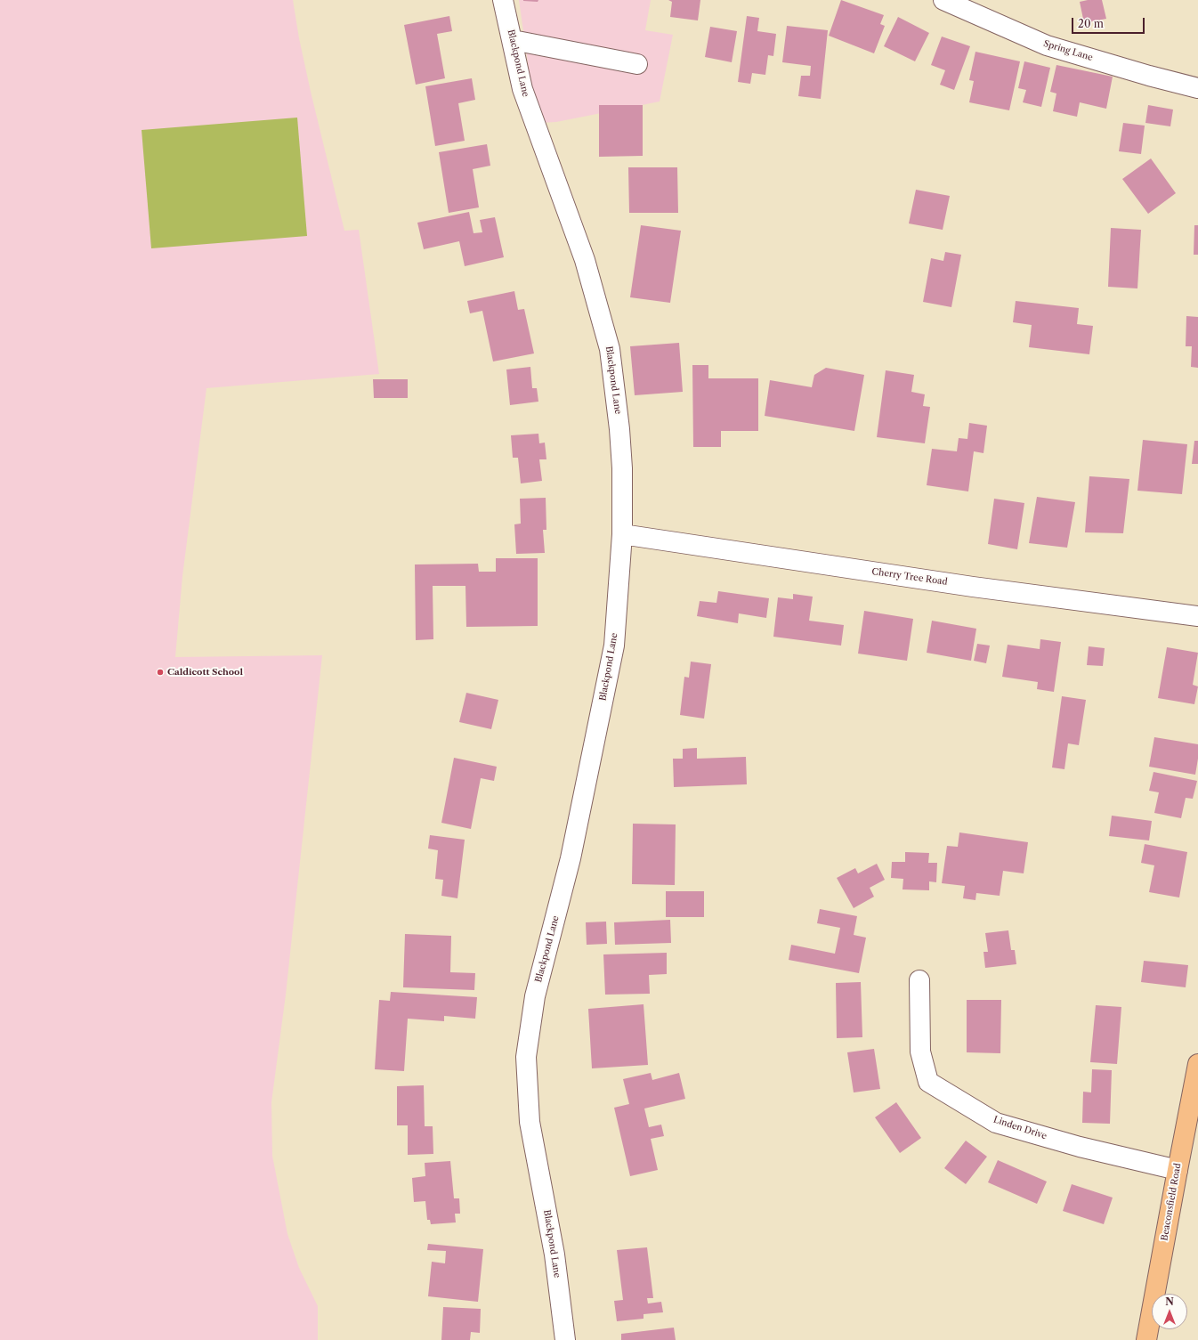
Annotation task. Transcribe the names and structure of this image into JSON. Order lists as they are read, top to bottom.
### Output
{
  "streets": {
    "main road": ["Beaconsfield Road"],
    "street": [
      "Spring Lane",
      "Blackpond Lane",
      "Cherry Tree Road",
      "Linden Drive"
    ]
  },
  "crossings": [
    ["Blackpond Lane", "Cherry Tree Road"],
    ["Linden Drive", "Beaconsfield Road"]
  ],
  "places": ["Caldicott School"],
  "scale_bar": "20 m",
  "north": "top"
}
